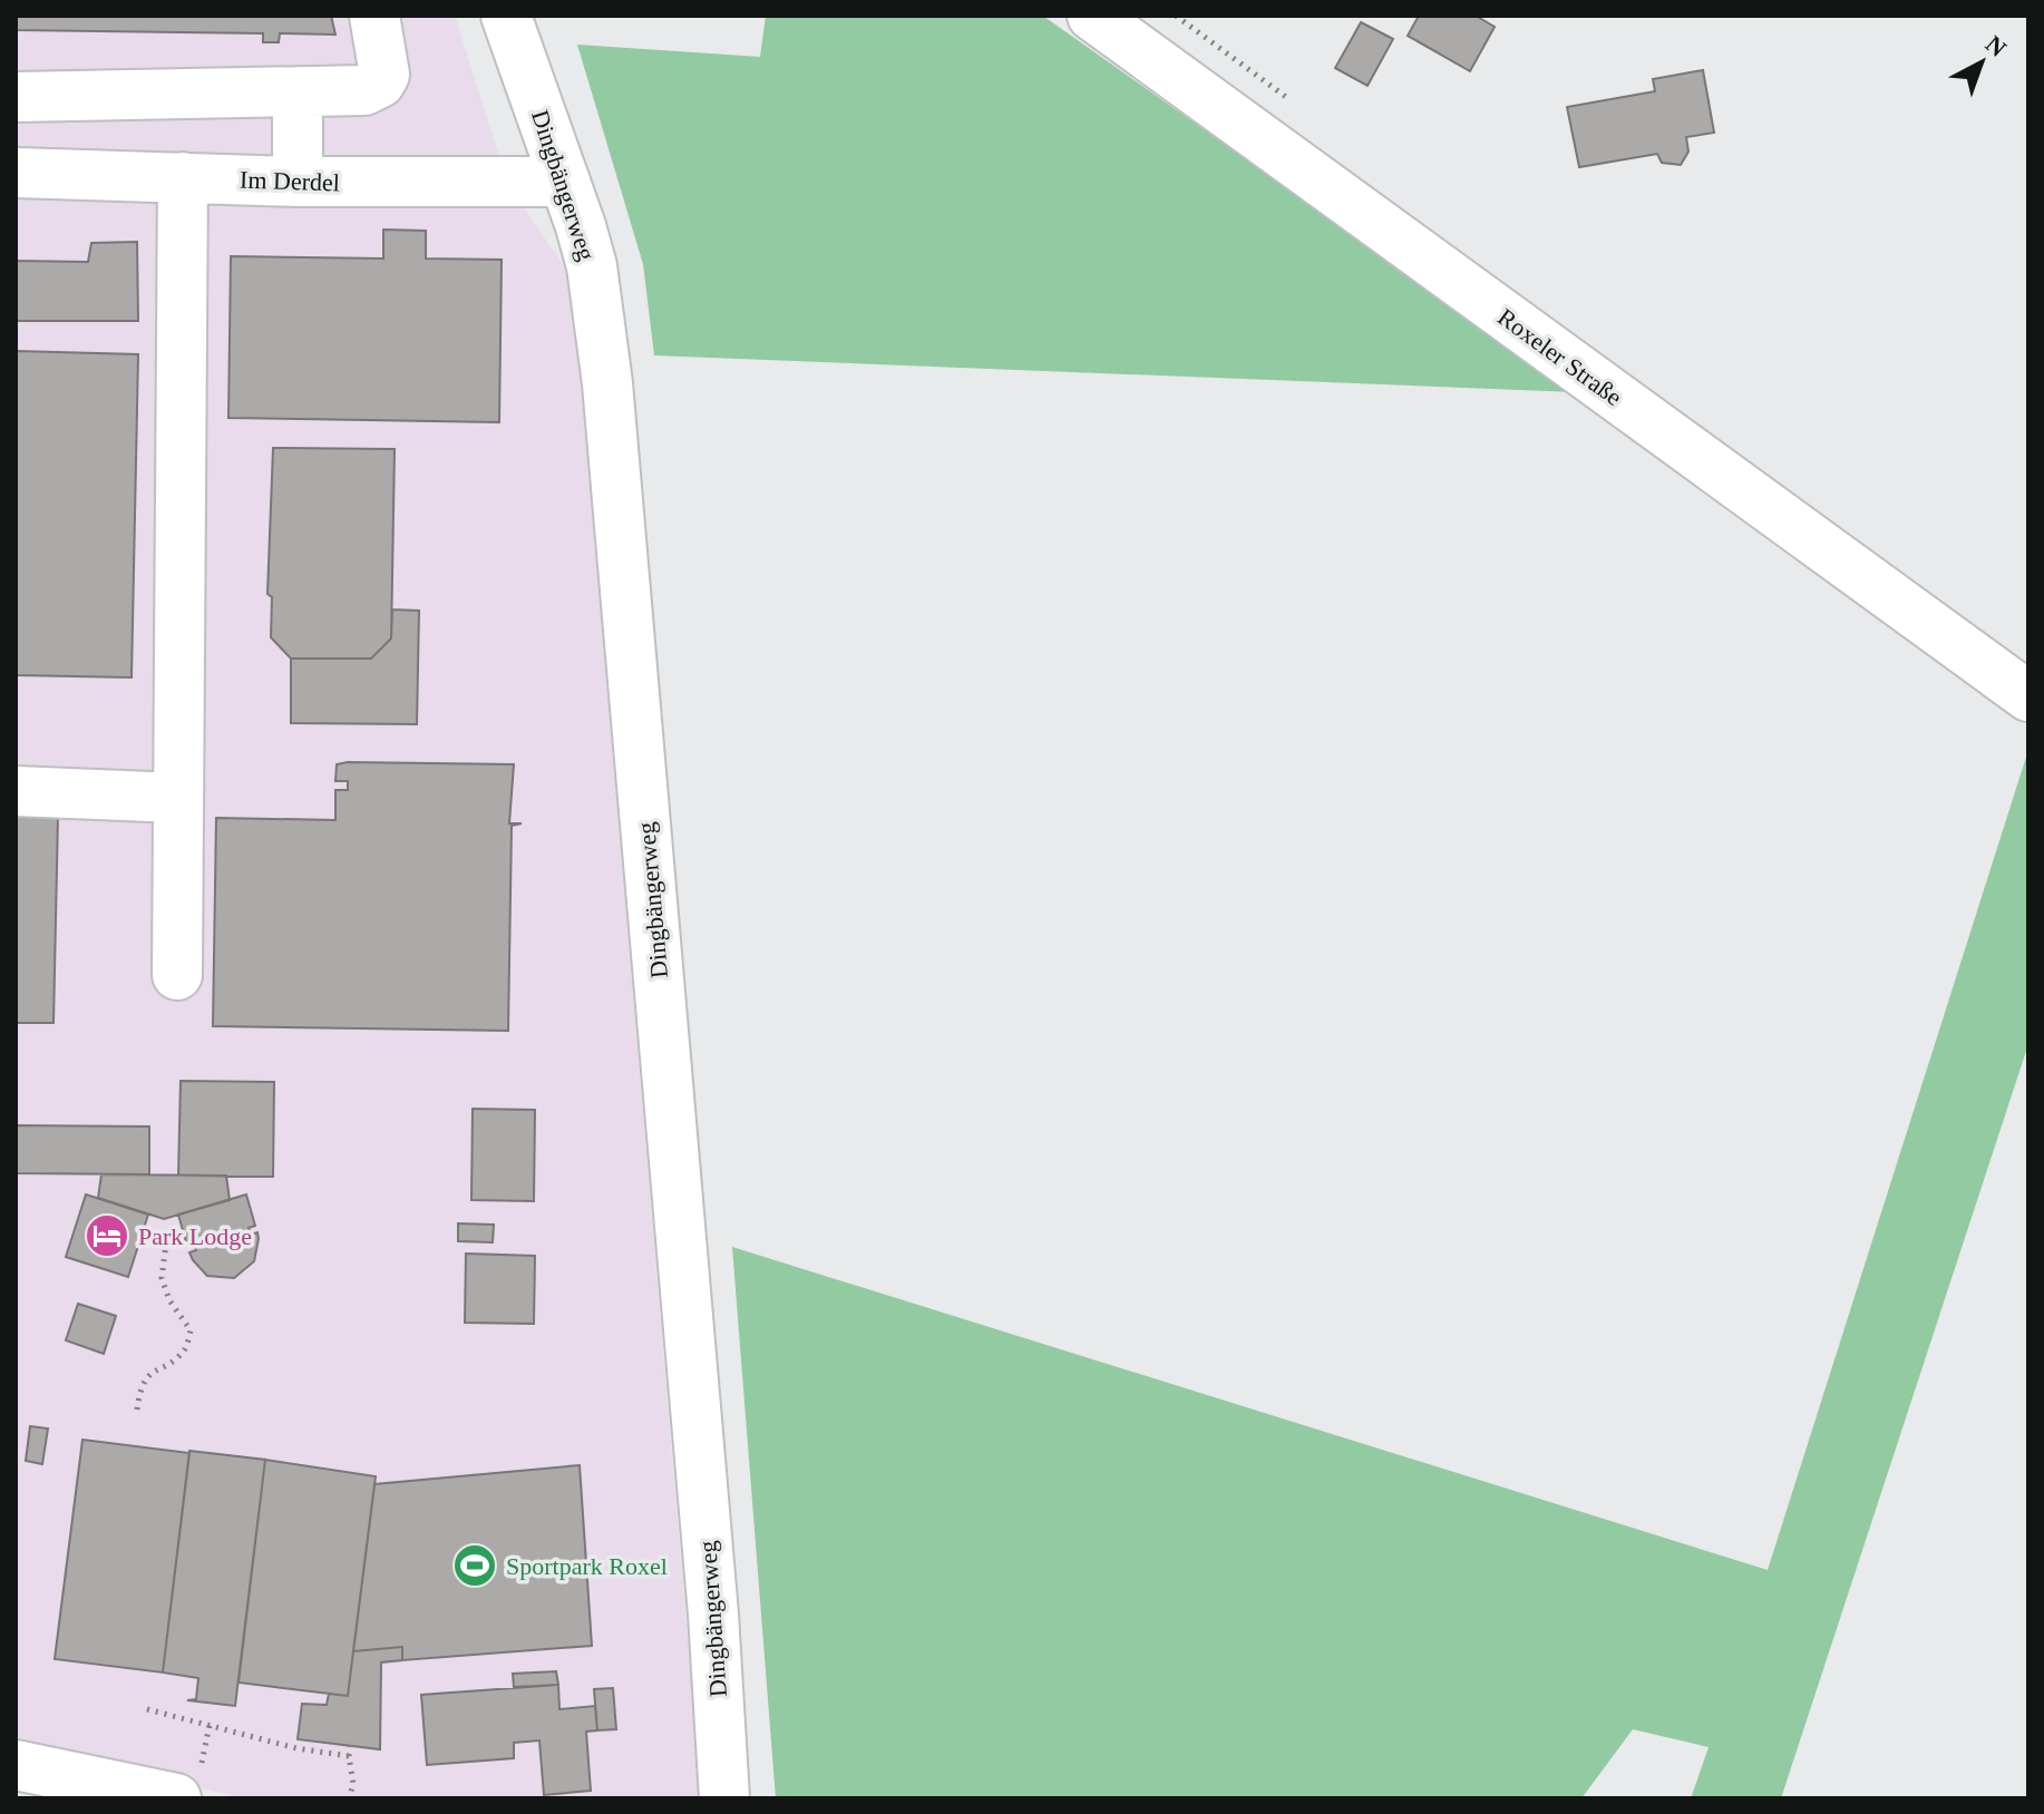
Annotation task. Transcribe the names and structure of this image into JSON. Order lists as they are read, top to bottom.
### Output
{
  "streets": {
    "main road": ["Im Derdel", "Dingbängerweg", "Roxeler Straße"]
  },
  "crossings": [
    ["Im Derdel", "Dingbängerweg"]
  ],
  "places": {
    "hotel": ["Park Lodge"],
    "sports": ["Sportpark Roxel"]
  },
  "north": "top right"
}
